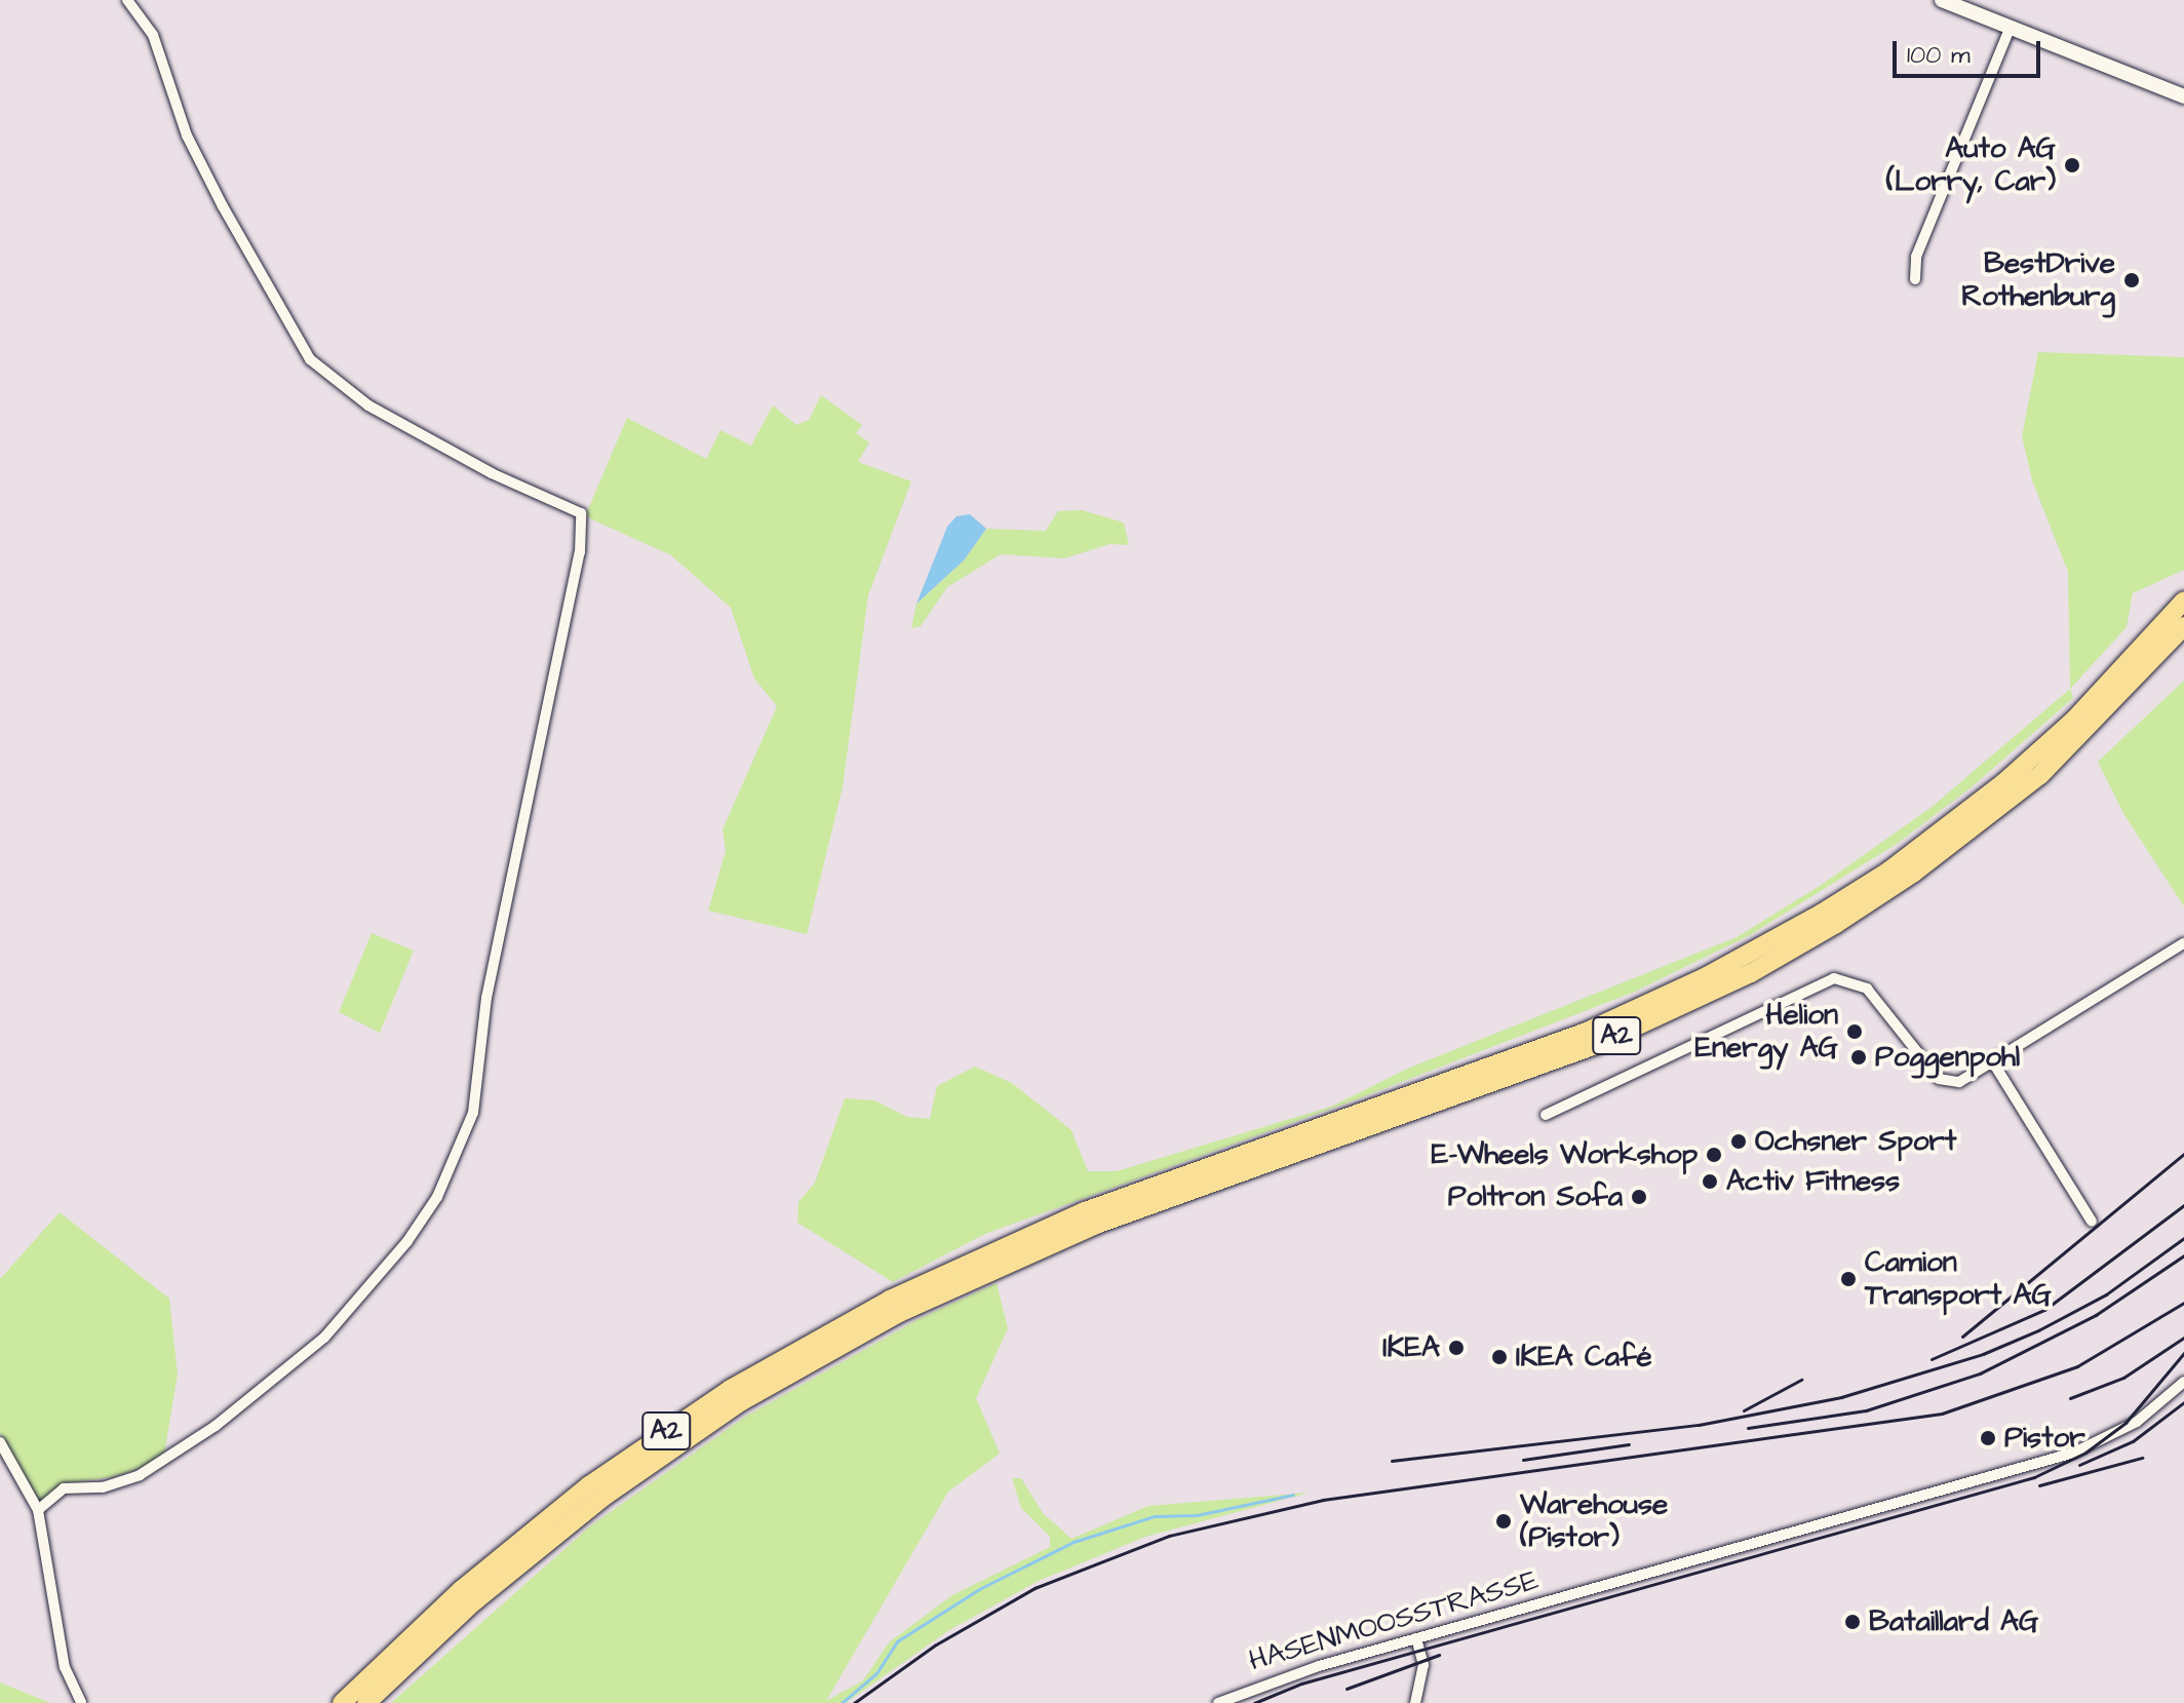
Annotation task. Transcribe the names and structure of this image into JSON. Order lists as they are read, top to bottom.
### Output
{
  "streets": {
    "highway": ["A2"],
    "street": ["HASENMOOSSTRASSE"]
  },
  "places": [
    "Auto AG (Lorry, Car)",
    "BestDrive Rothenburg",
    "Helion Energy AG",
    "Poggenpohl",
    "Ochsner Sport",
    "E-Wheels Workshop",
    "Activ Fitness",
    "Poltron Sofa",
    "Camion Transport AG",
    "IKEA",
    "IKEA Café",
    "Pistor",
    "Warehouse (Pistor)",
    "Bataillard AG"
  ],
  "scale_bar": "100 m"
}
